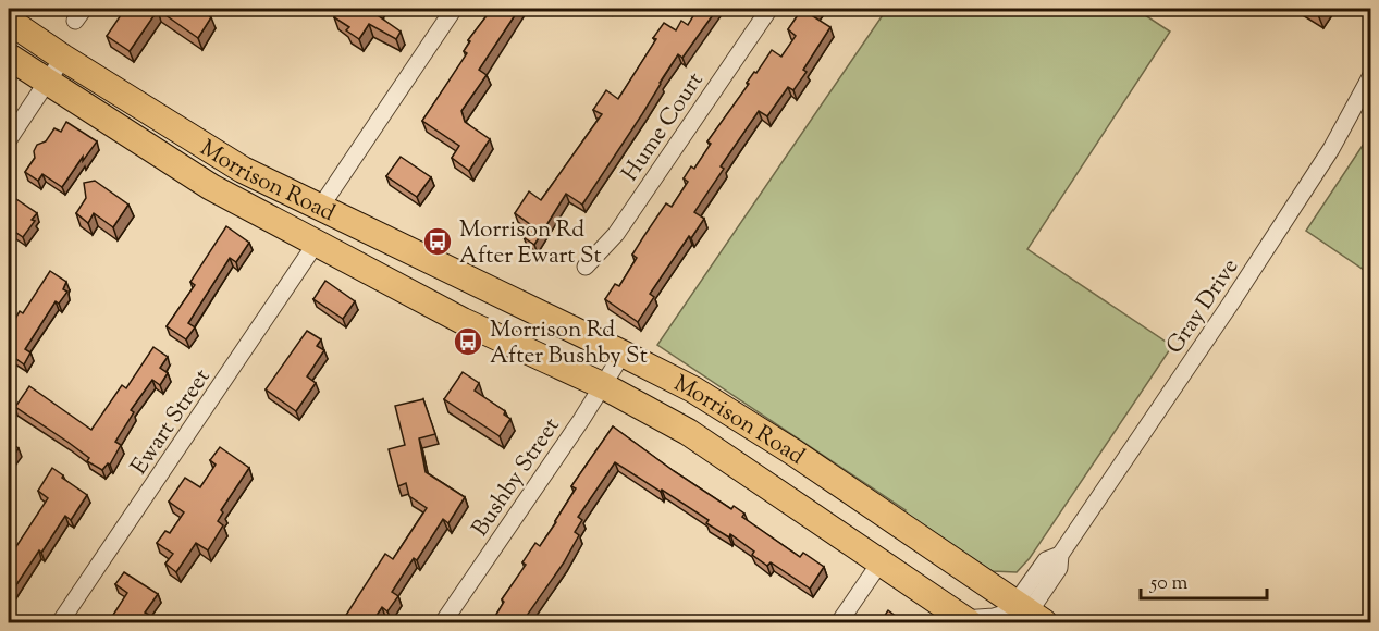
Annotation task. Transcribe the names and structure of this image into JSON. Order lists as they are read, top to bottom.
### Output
{
  "streets": {
    "main road": ["Morrison Road"],
    "street": [
      "Hume Court",
      "Gray Drive",
      "Ewart Street",
      "Bushby Street"
    ]
  },
  "crossings": [
    ["Morrison Road", "Gray Drive"],
    ["Morrison Road", "Ewart Street"],
    ["Morrison Road", "Bushby Street"]
  ],
  "places": {
    "bus stop": ["Morrison Rd After Ewart St", "Morrison Rd After Bushby St"]
  },
  "scale_bar": "50 m"
}
